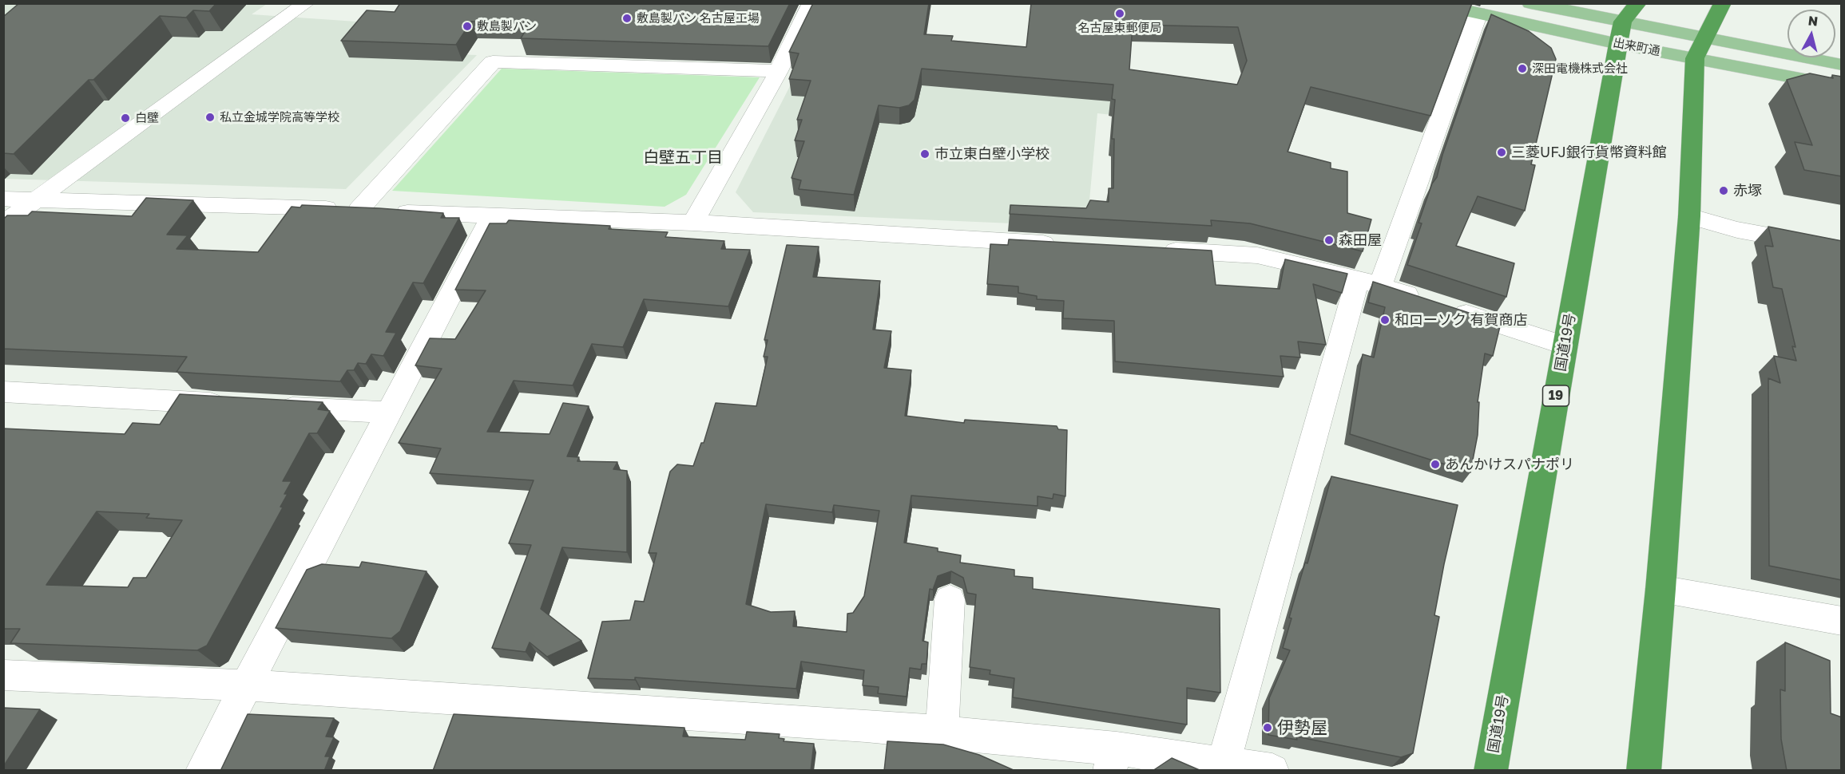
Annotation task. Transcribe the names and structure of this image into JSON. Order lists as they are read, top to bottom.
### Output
{
  "streets": {
    "highway": ["国道19号", "19"],
    "main road": ["出来町通"]
  },
  "crossings": [
    ["出来町通", "国道19号"]
  ],
  "districts": ["白壁五丁目"],
  "places": [
    "名古屋東郵便局",
    "敷島製パン 名古屋工場",
    "敷島製パン",
    "深田電機株式会社",
    "私立金城学院高等学校",
    "白壁",
    "三菱UFJ銀行貨幣資料館",
    "市立東白壁小学校",
    "赤塚",
    "森田屋",
    "和ローソク 有賀商店",
    "あんかけスパナポリ",
    "伊勢屋"
  ],
  "north": "top"
}
